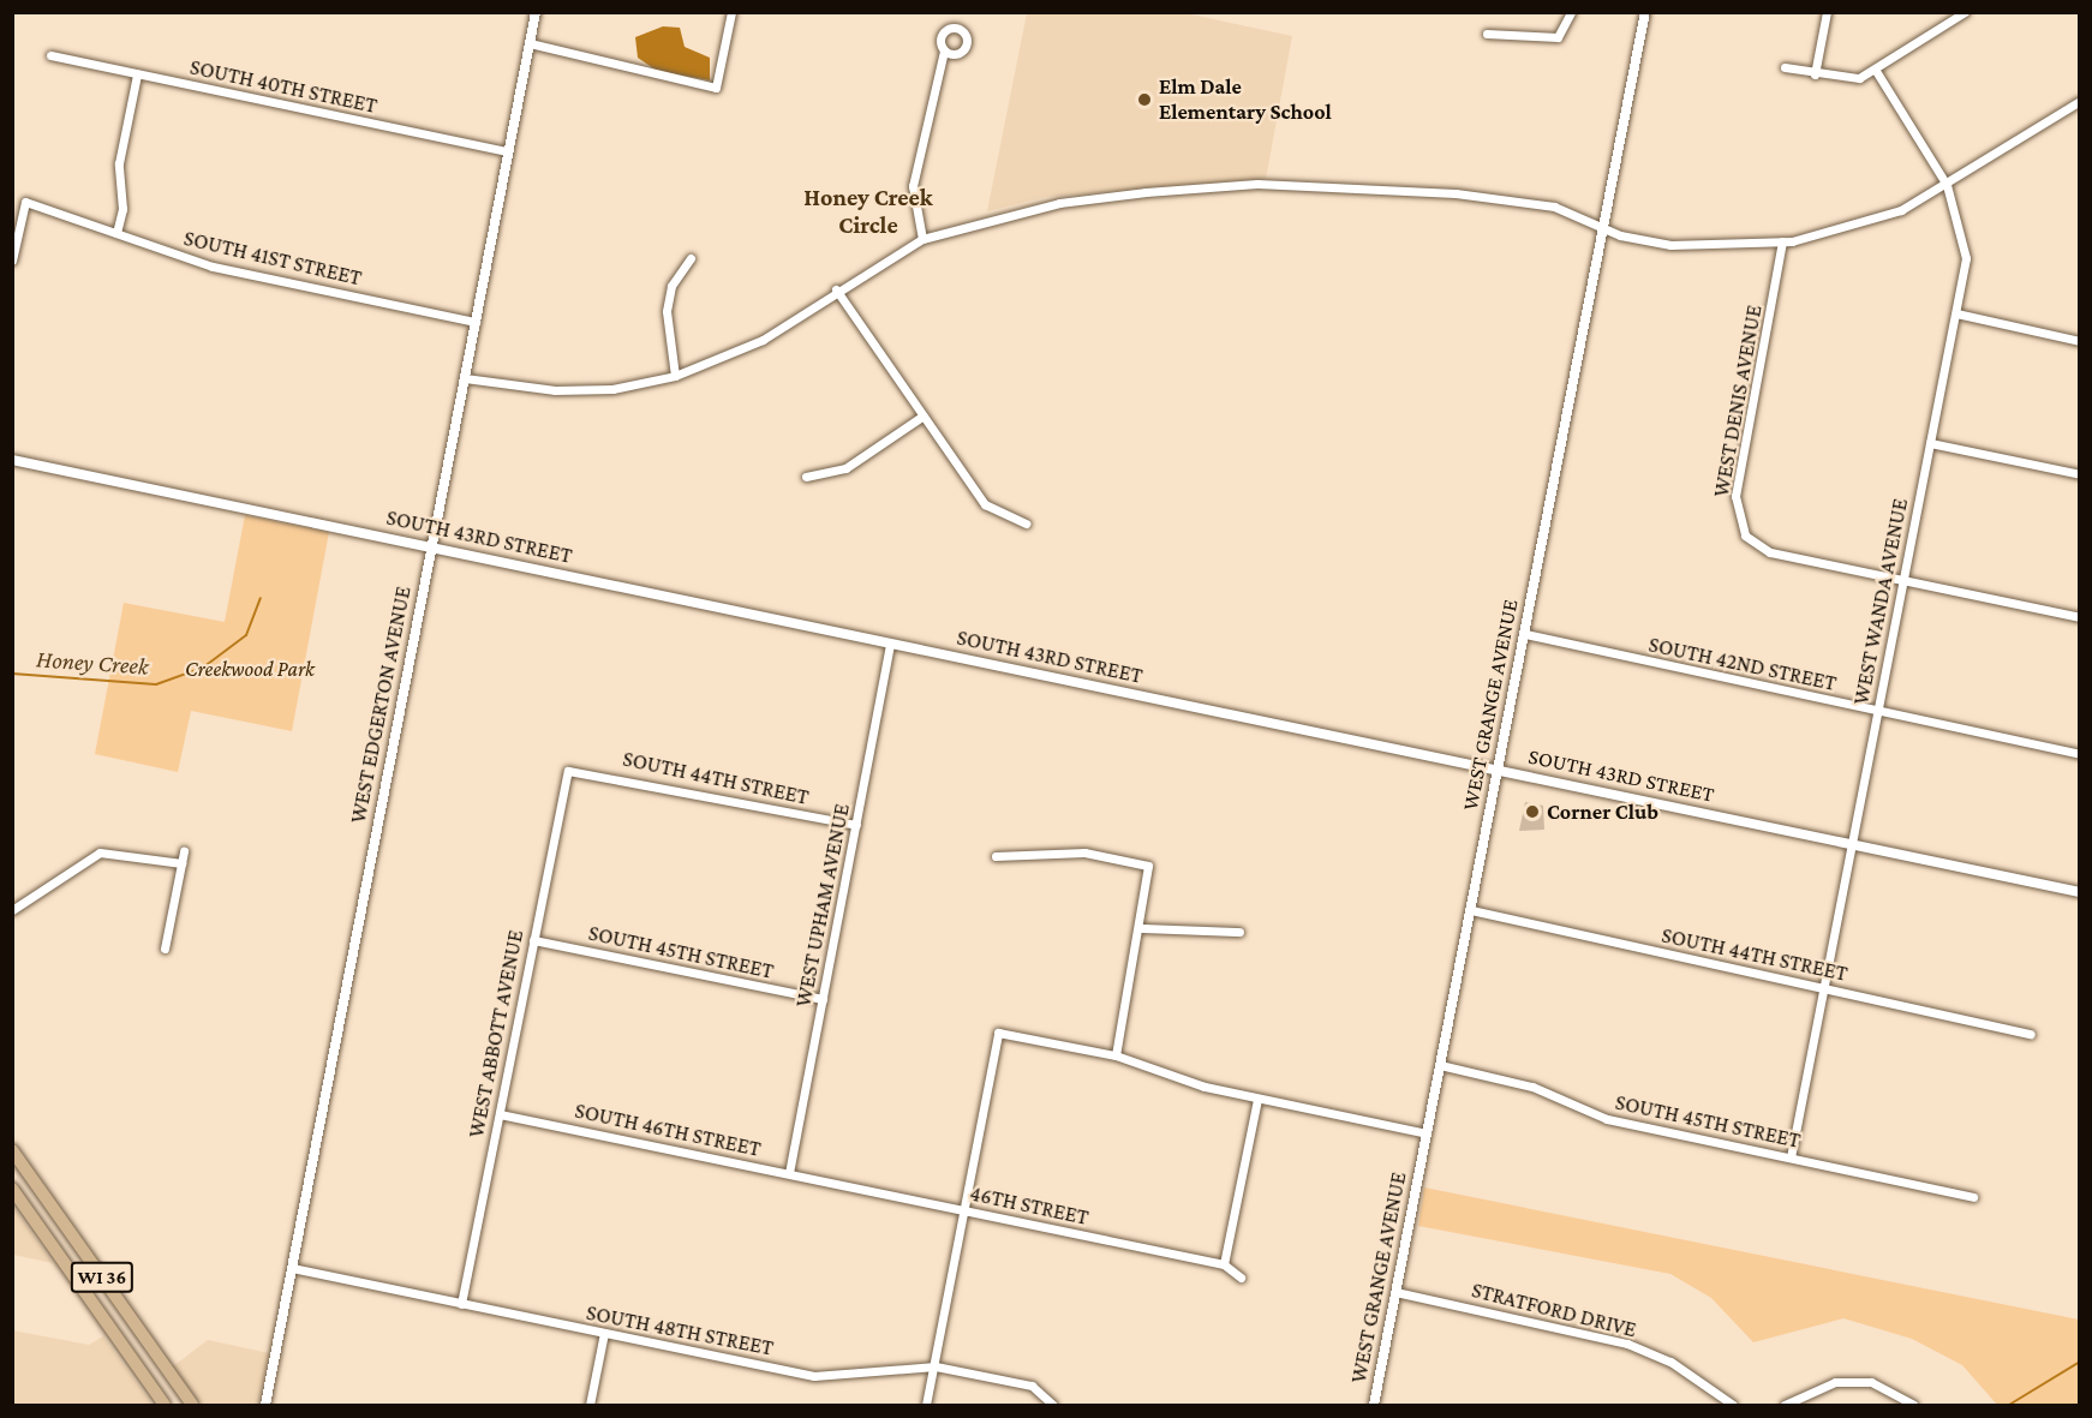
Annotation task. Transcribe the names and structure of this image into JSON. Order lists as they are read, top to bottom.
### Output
{
  "streets": {
    "main road": ["WI 36"],
    "street": [
      "SOUTH 40TH STREET",
      "SOUTH 41ST STREET",
      "WEST DENIS AVENUE",
      "SOUTH 43RD STREET",
      "WEST WANDA AVENUE",
      "SOUTH 42ND STREET",
      "WEST EDGERTON AVENUE",
      "WEST GRANGE AVENUE",
      "SOUTH 44TH STREET",
      "WEST UPHAM AVENUE",
      "SOUTH 45TH STREET",
      "WEST ABBOTT AVENUE",
      "SOUTH 46TH STREET",
      "46TH STREET",
      "STRATFORD DRIVE",
      "SOUTH 48TH STREET"
    ]
  },
  "crossings": [
    ["SOUTH 40TH STREET", "WEST EDGERTON AVENUE"],
    ["SOUTH 41ST STREET", "WEST EDGERTON AVENUE"],
    ["WEST DENIS AVENUE", "WEST WANDA AVENUE"],
    ["SOUTH 43RD STREET", "WEST WANDA AVENUE"],
    ["SOUTH 43RD STREET", "WEST EDGERTON AVENUE"],
    ["SOUTH 43RD STREET", "WEST GRANGE AVENUE"],
    ["SOUTH 43RD STREET", "WEST UPHAM AVENUE"],
    ["WEST WANDA AVENUE", "SOUTH 42ND STREET"],
    ["WEST WANDA AVENUE", "SOUTH 44TH STREET"],
    ["WEST WANDA AVENUE", "SOUTH 45TH STREET"],
    ["SOUTH 42ND STREET", "WEST GRANGE AVENUE"],
    ["WEST EDGERTON AVENUE", "SOUTH 48TH STREET"],
    ["WEST GRANGE AVENUE", "SOUTH 44TH STREET"],
    ["WEST GRANGE AVENUE", "SOUTH 45TH STREET"],
    ["WEST GRANGE AVENUE", "STRATFORD DRIVE"],
    ["SOUTH 44TH STREET", "WEST UPHAM AVENUE"],
    ["SOUTH 44TH STREET", "WEST ABBOTT AVENUE"],
    ["WEST UPHAM AVENUE", "SOUTH 45TH STREET"],
    ["WEST UPHAM AVENUE", "SOUTH 46TH STREET"],
    ["SOUTH 45TH STREET", "WEST ABBOTT AVENUE"],
    ["WEST ABBOTT AVENUE", "SOUTH 46TH STREET"],
    ["WEST ABBOTT AVENUE", "SOUTH 48TH STREET"],
    ["SOUTH 46TH STREET", "46TH STREET"]
  ],
  "districts": ["Honey Creek Circle"],
  "water": ["Honey Creek"],
  "parks": ["Creekwood Park"],
  "places": ["Elm Dale Elementary School", "Corner Club"]
}
